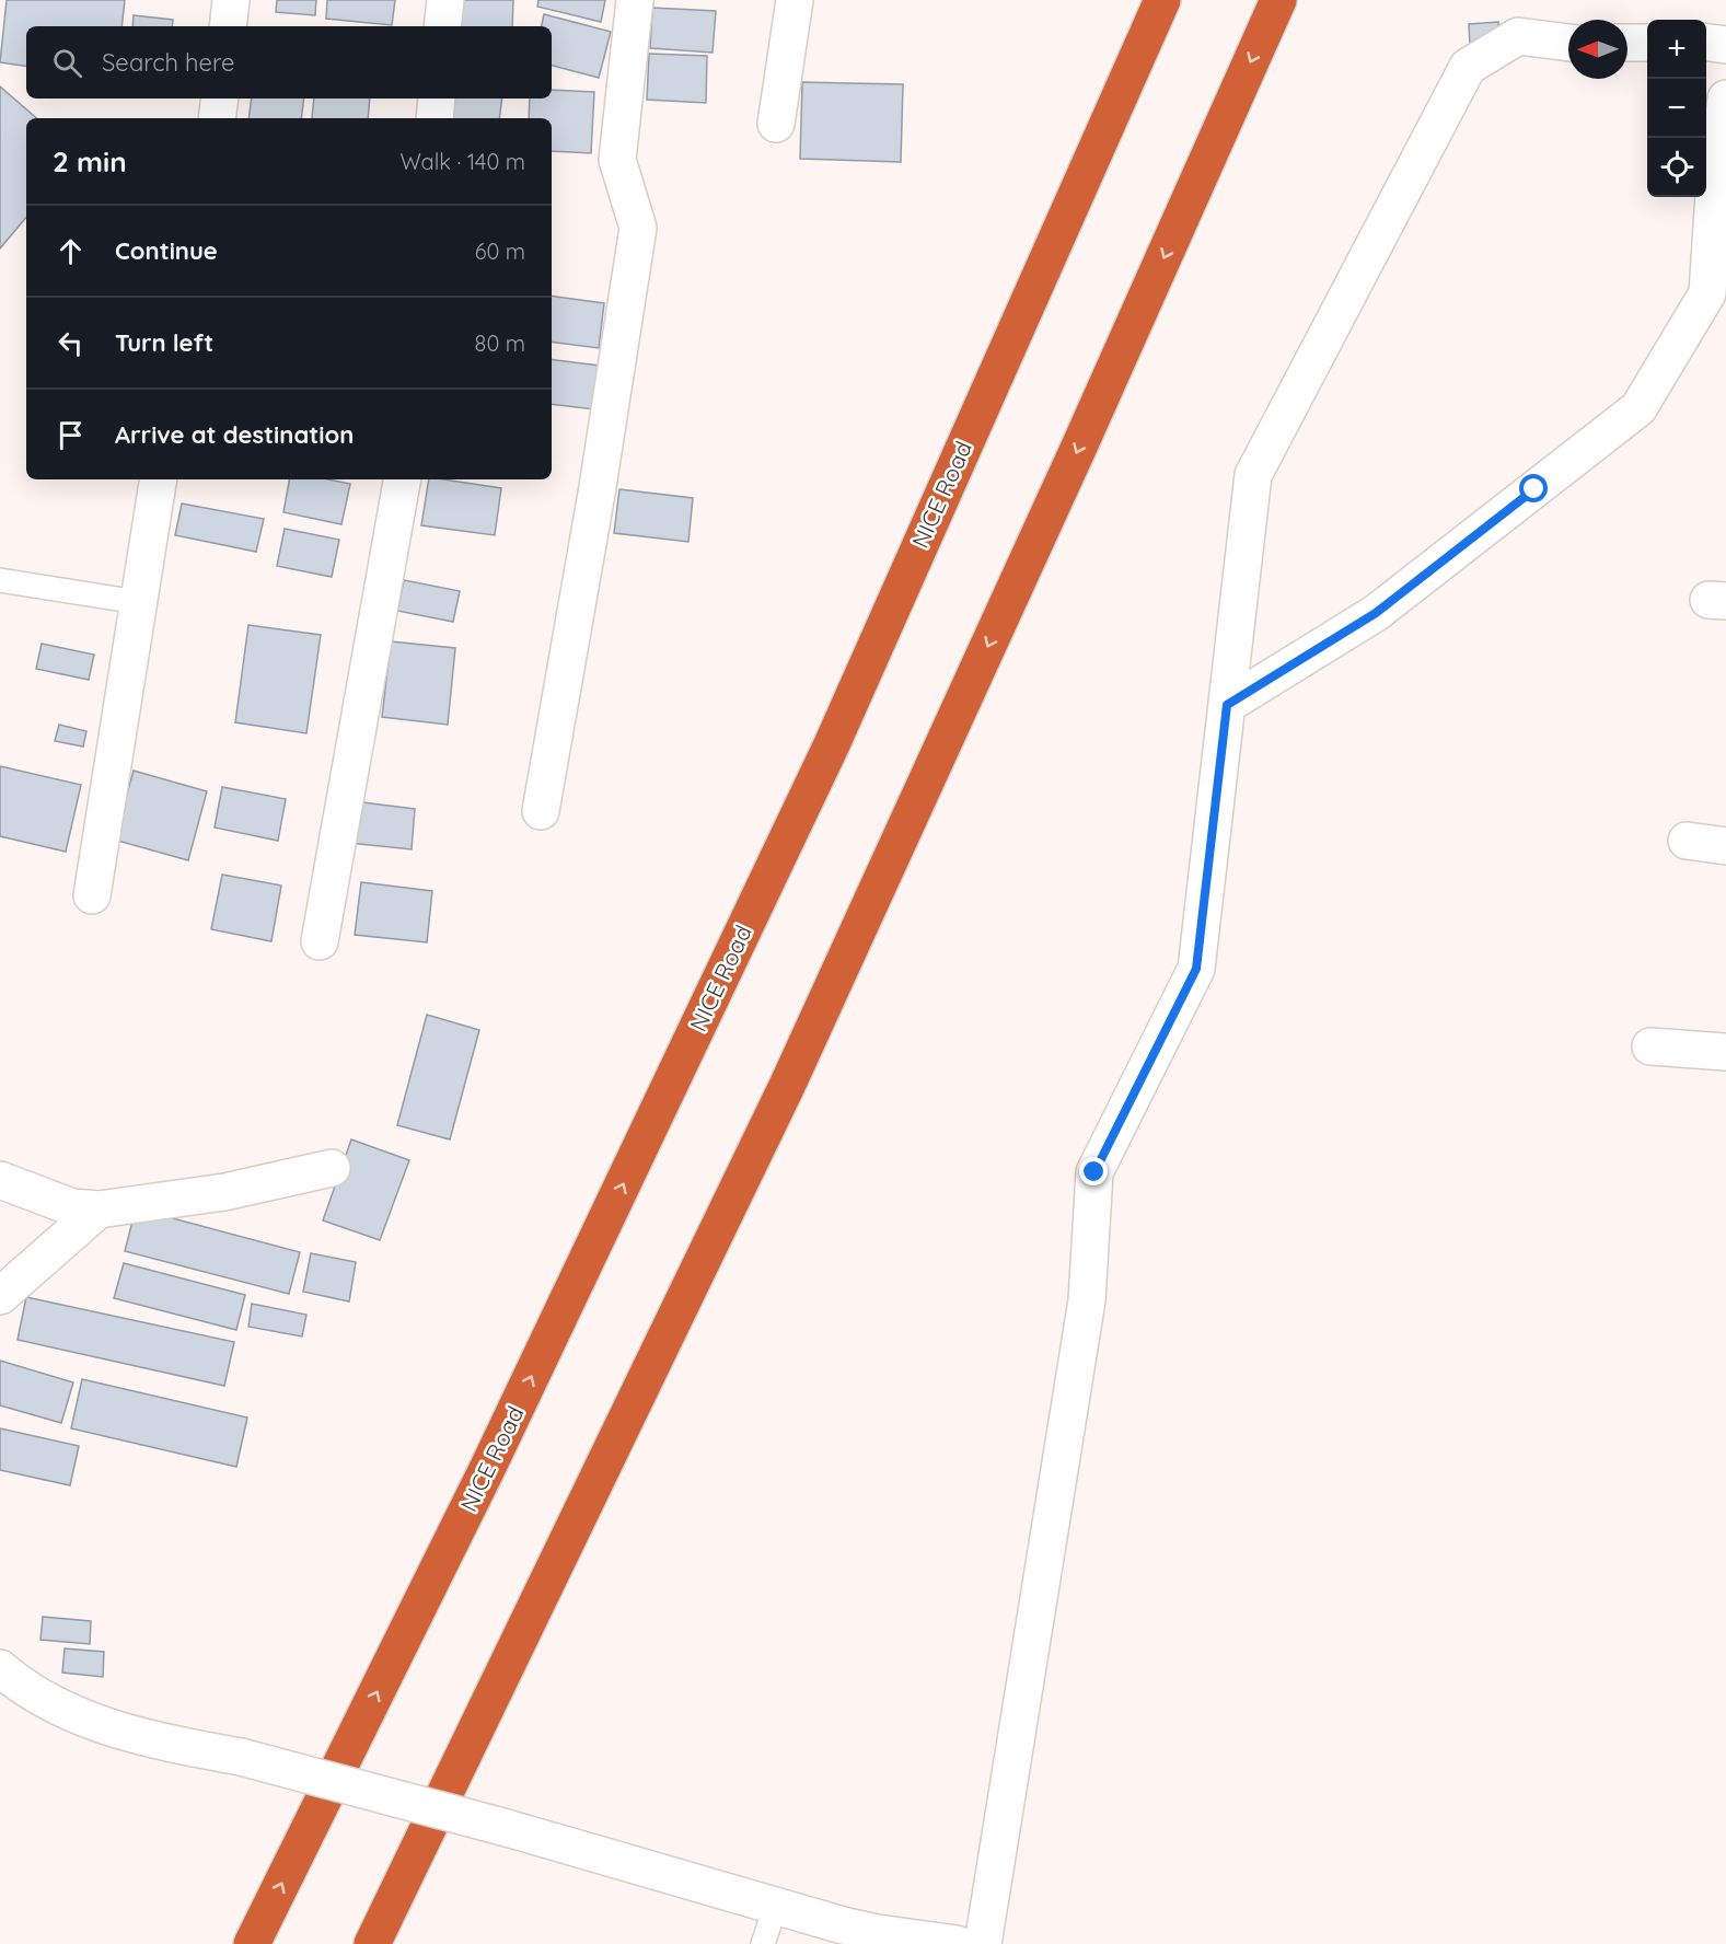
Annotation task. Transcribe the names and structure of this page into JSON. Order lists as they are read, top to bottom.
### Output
{
  "streets": {
    "highway": ["NICE Road"]
  },
  "north": "left",
  "page": {
    "map_buttons": ["+", "−"],
    "search": "Search here",
    "heading": ["2 min", "Walk · 140 m"],
    "list": [
      ["Continue", "60 m"],
      ["Turn left", "80 m"],
      "Arrive at destination"
    ]
  }
}
